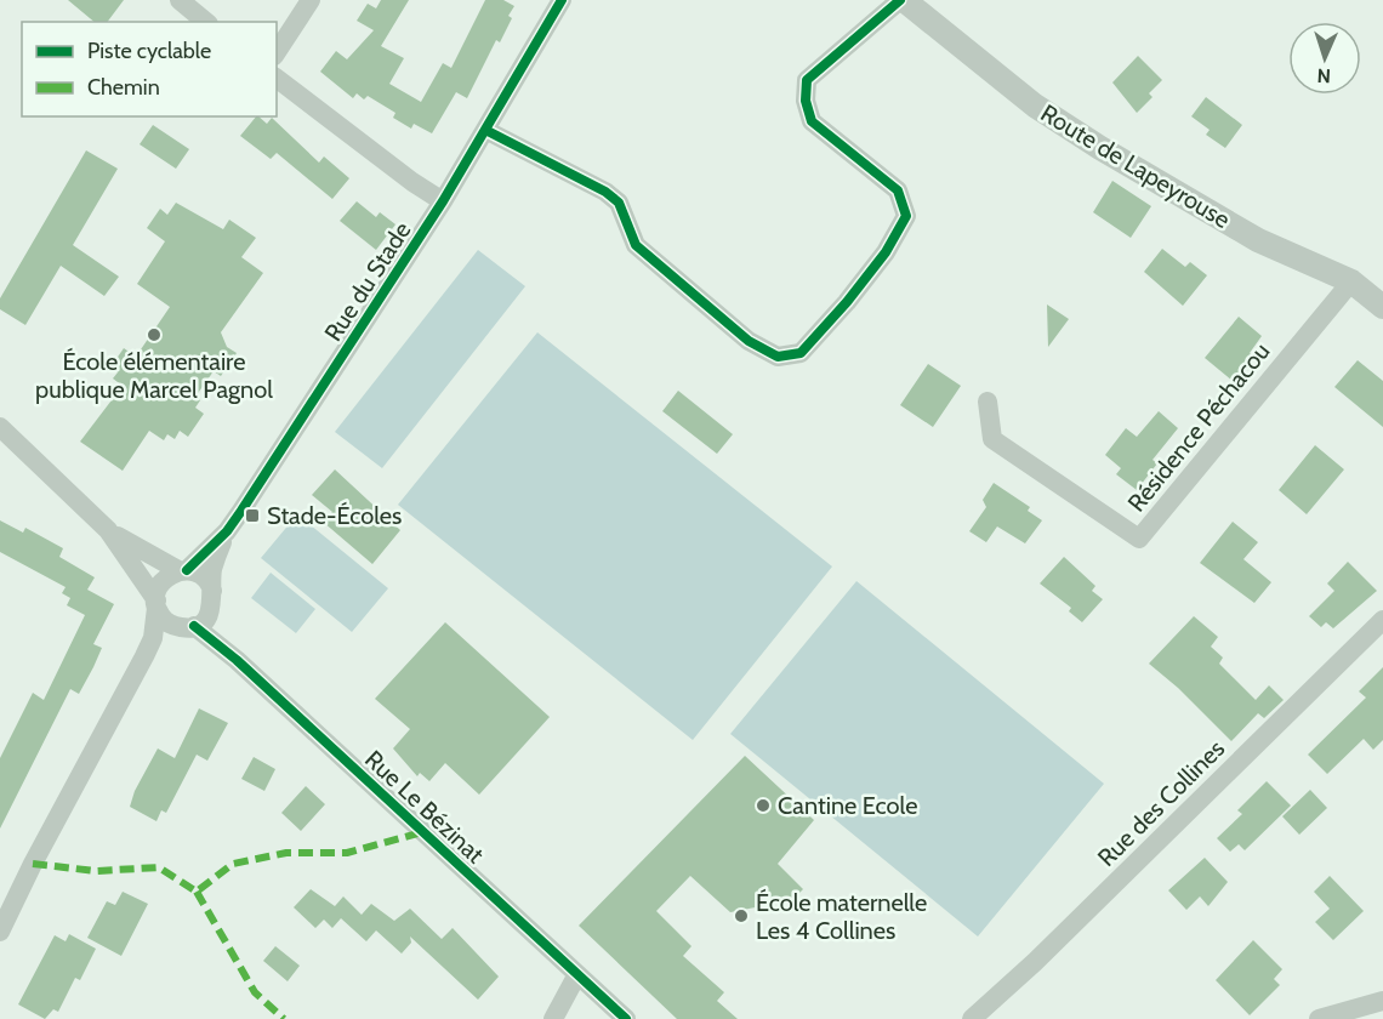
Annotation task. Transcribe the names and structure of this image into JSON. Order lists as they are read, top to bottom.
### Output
{
  "streets": {
    "street": [
      "Route de Lapeyrouse",
      "Rue du Stade",
      "Résidence Péchacou",
      "Rue des Collines",
      "Rue Le Bézinat"
    ]
  },
  "crossings": [
    ["Route de Lapeyrouse", "Résidence Péchacou"],
    ["Rue du Stade", "Rue Le Bézinat"]
  ],
  "places": {
    "other": ["École élémentaire publique Marcel Pagnol", "Cantine Ecole", "École maternelle Les 4 Collines"],
    "transit": ["Stade-Écoles"]
  },
  "legend": ["Piste cyclable", "Chemin"],
  "north": "bottom"
}
